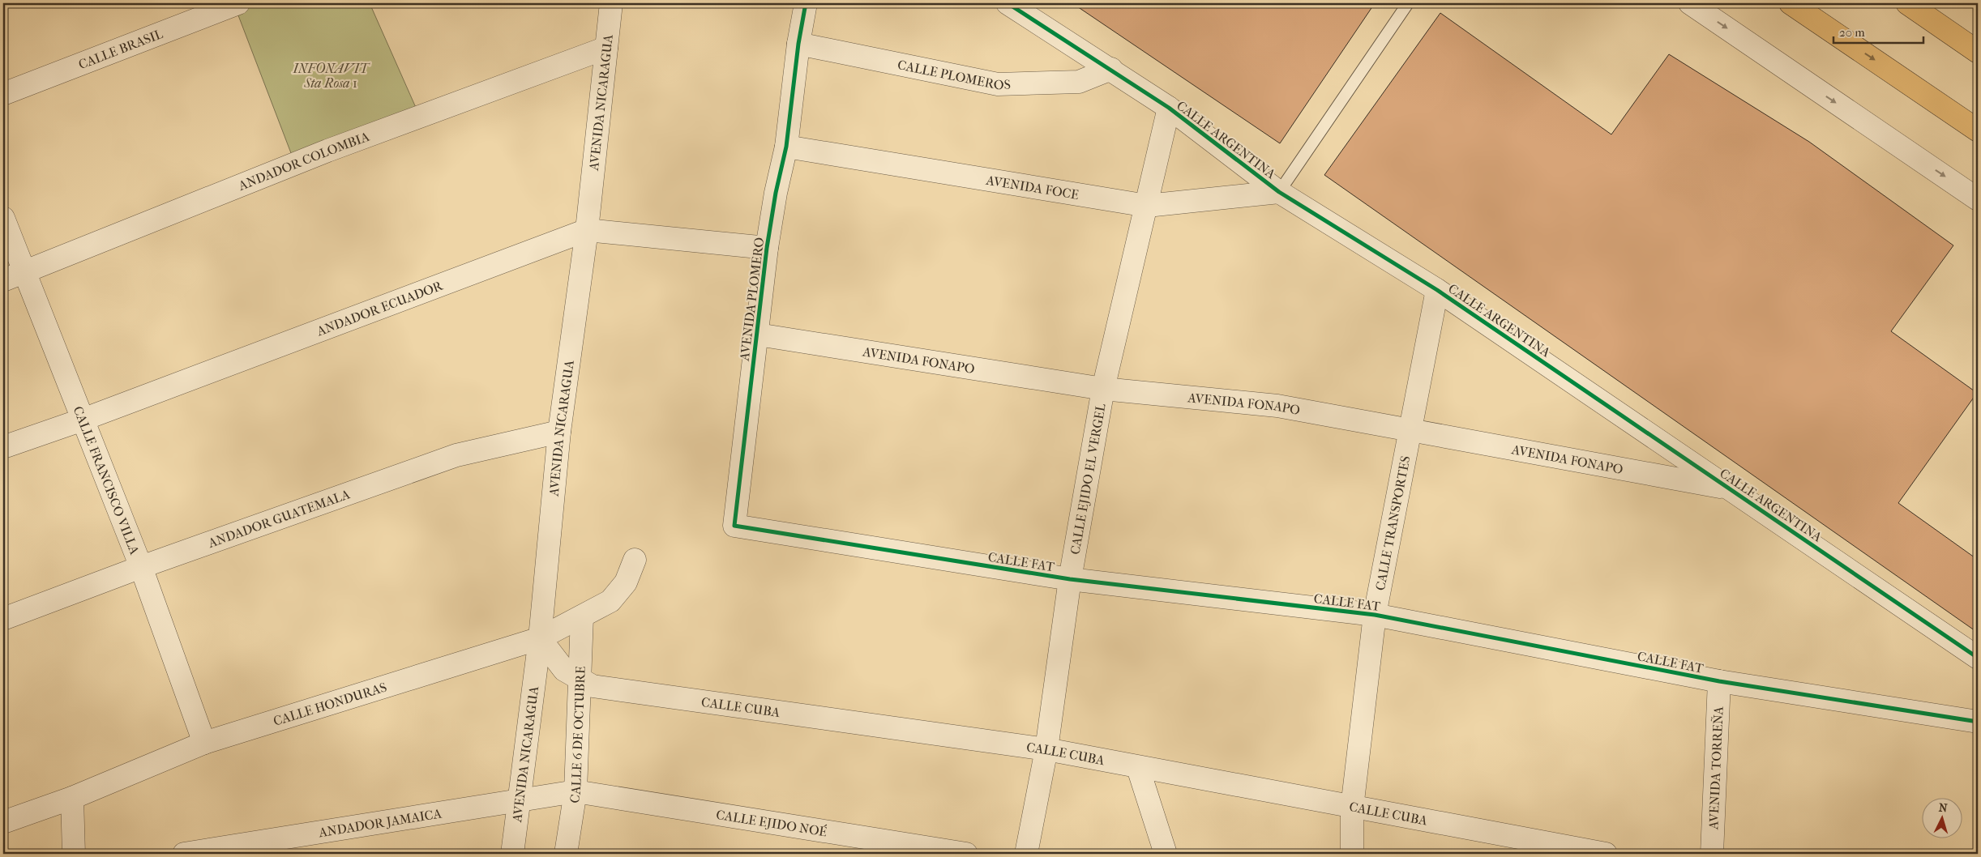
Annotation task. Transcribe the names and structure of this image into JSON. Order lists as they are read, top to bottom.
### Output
{
  "streets": {
    "street": [
      "CALLE BRASIL",
      "CALLE PLOMEROS",
      "AVENIDA NICARAGUA",
      "CALLE ARGENTINA",
      "ANDADOR COLOMBIA",
      "AVENIDA FOCE",
      "AVENIDA PLOMERO",
      "ANDADOR ECUADOR",
      "AVENIDA FONAPO",
      "CALLE EJIDO EL VERGEL",
      "CALLE FRANCISCO VILLA",
      "ANDADOR GUATEMALA",
      "CALLE TRANSPORTES",
      "CALLE FAT",
      "CALLE HONDURAS",
      "CALLE CUBA",
      "CALLE 6 DE OCTUBRE",
      "AVENIDA TORREÑA",
      "ANDADOR JAMAICA",
      "CALLE EJIDO NOÉ"
    ]
  },
  "crossings": [
    ["CALLE PLOMEROS", "CALLE ARGENTINA"],
    ["CALLE PLOMEROS", "AVENIDA PLOMERO"],
    ["AVENIDA NICARAGUA", "ANDADOR COLOMBIA"],
    ["AVENIDA NICARAGUA", "ANDADOR ECUADOR"],
    ["AVENIDA NICARAGUA", "ANDADOR GUATEMALA"],
    ["AVENIDA NICARAGUA", "CALLE HONDURAS"],
    ["AVENIDA NICARAGUA", "CALLE CUBA"],
    ["AVENIDA NICARAGUA", "ANDADOR JAMAICA"],
    ["CALLE ARGENTINA", "AVENIDA FOCE"],
    ["CALLE ARGENTINA", "AVENIDA FONAPO"],
    ["CALLE ARGENTINA", "CALLE EJIDO EL VERGEL"],
    ["CALLE ARGENTINA", "CALLE TRANSPORTES"],
    ["ANDADOR COLOMBIA", "CALLE FRANCISCO VILLA"],
    ["AVENIDA FOCE", "AVENIDA PLOMERO"],
    ["AVENIDA FOCE", "CALLE EJIDO EL VERGEL"],
    ["AVENIDA PLOMERO", "ANDADOR ECUADOR"],
    ["AVENIDA PLOMERO", "AVENIDA FONAPO"],
    ["AVENIDA PLOMERO", "CALLE FAT"],
    ["ANDADOR ECUADOR", "CALLE FRANCISCO VILLA"],
    ["AVENIDA FONAPO", "CALLE EJIDO EL VERGEL"],
    ["AVENIDA FONAPO", "CALLE TRANSPORTES"],
    ["CALLE EJIDO EL VERGEL", "CALLE FAT"],
    ["CALLE EJIDO EL VERGEL", "CALLE CUBA"],
    ["CALLE FRANCISCO VILLA", "ANDADOR GUATEMALA"],
    ["CALLE FRANCISCO VILLA", "CALLE HONDURAS"],
    ["CALLE TRANSPORTES", "CALLE FAT"],
    ["CALLE TRANSPORTES", "CALLE CUBA"],
    ["CALLE FAT", "AVENIDA TORREÑA"],
    ["CALLE HONDURAS", "CALLE CUBA"],
    ["CALLE HONDURAS", "CALLE 6 DE OCTUBRE"],
    ["CALLE CUBA", "CALLE 6 DE OCTUBRE"],
    ["CALLE 6 DE OCTUBRE", "ANDADOR JAMAICA"],
    ["CALLE 6 DE OCTUBRE", "CALLE EJIDO NOÉ"],
    ["ANDADOR JAMAICA", "CALLE EJIDO NOÉ"]
  ],
  "parks": ["INFONAVIT Sta Rosa 1"],
  "scale_bar": "20 m",
  "north": "top"
}
